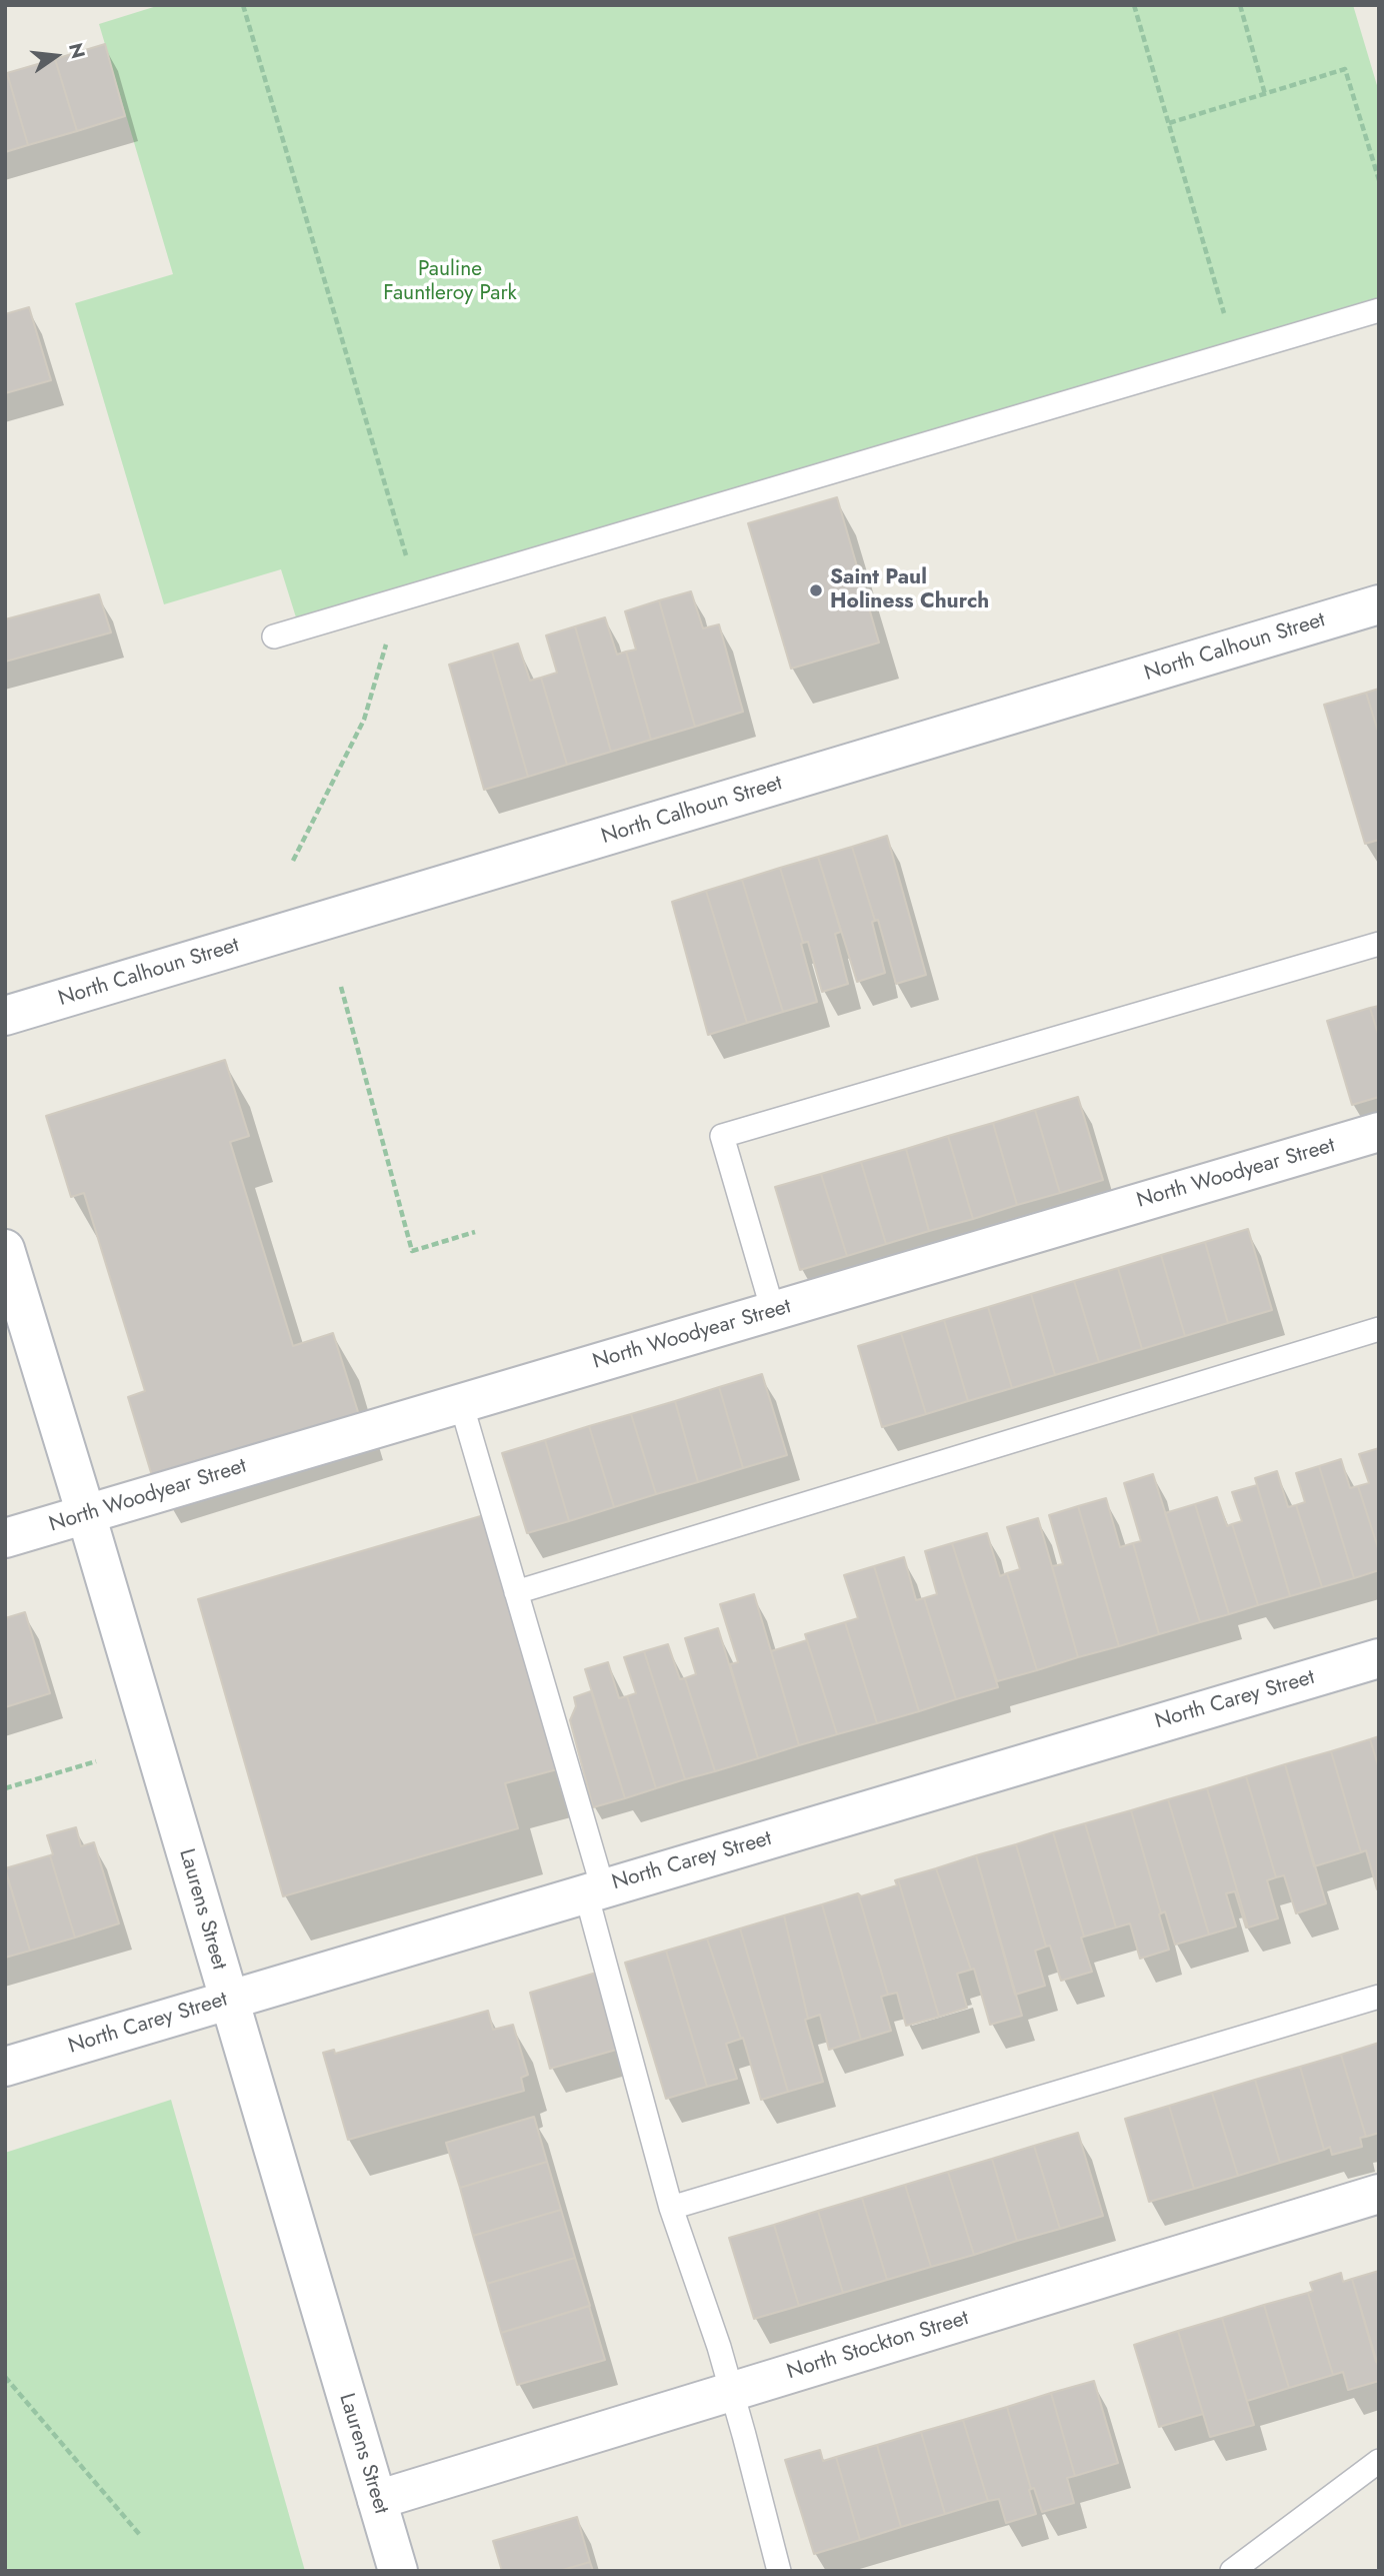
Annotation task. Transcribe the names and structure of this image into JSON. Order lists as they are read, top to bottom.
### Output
{
  "streets": {
    "street": [
      "North Calhoun Street",
      "North Woodyear Street",
      "North Carey Street",
      "Laurens Street",
      "North Stockton Street"
    ]
  },
  "crossings": [
    ["North Woodyear Street", "Laurens Street"],
    ["North Carey Street", "Laurens Street"],
    ["Laurens Street", "North Stockton Street"]
  ],
  "parks": ["Pauline Fauntleroy Park"],
  "places": ["Saint Paul Holiness Church"],
  "north": "right"
}
